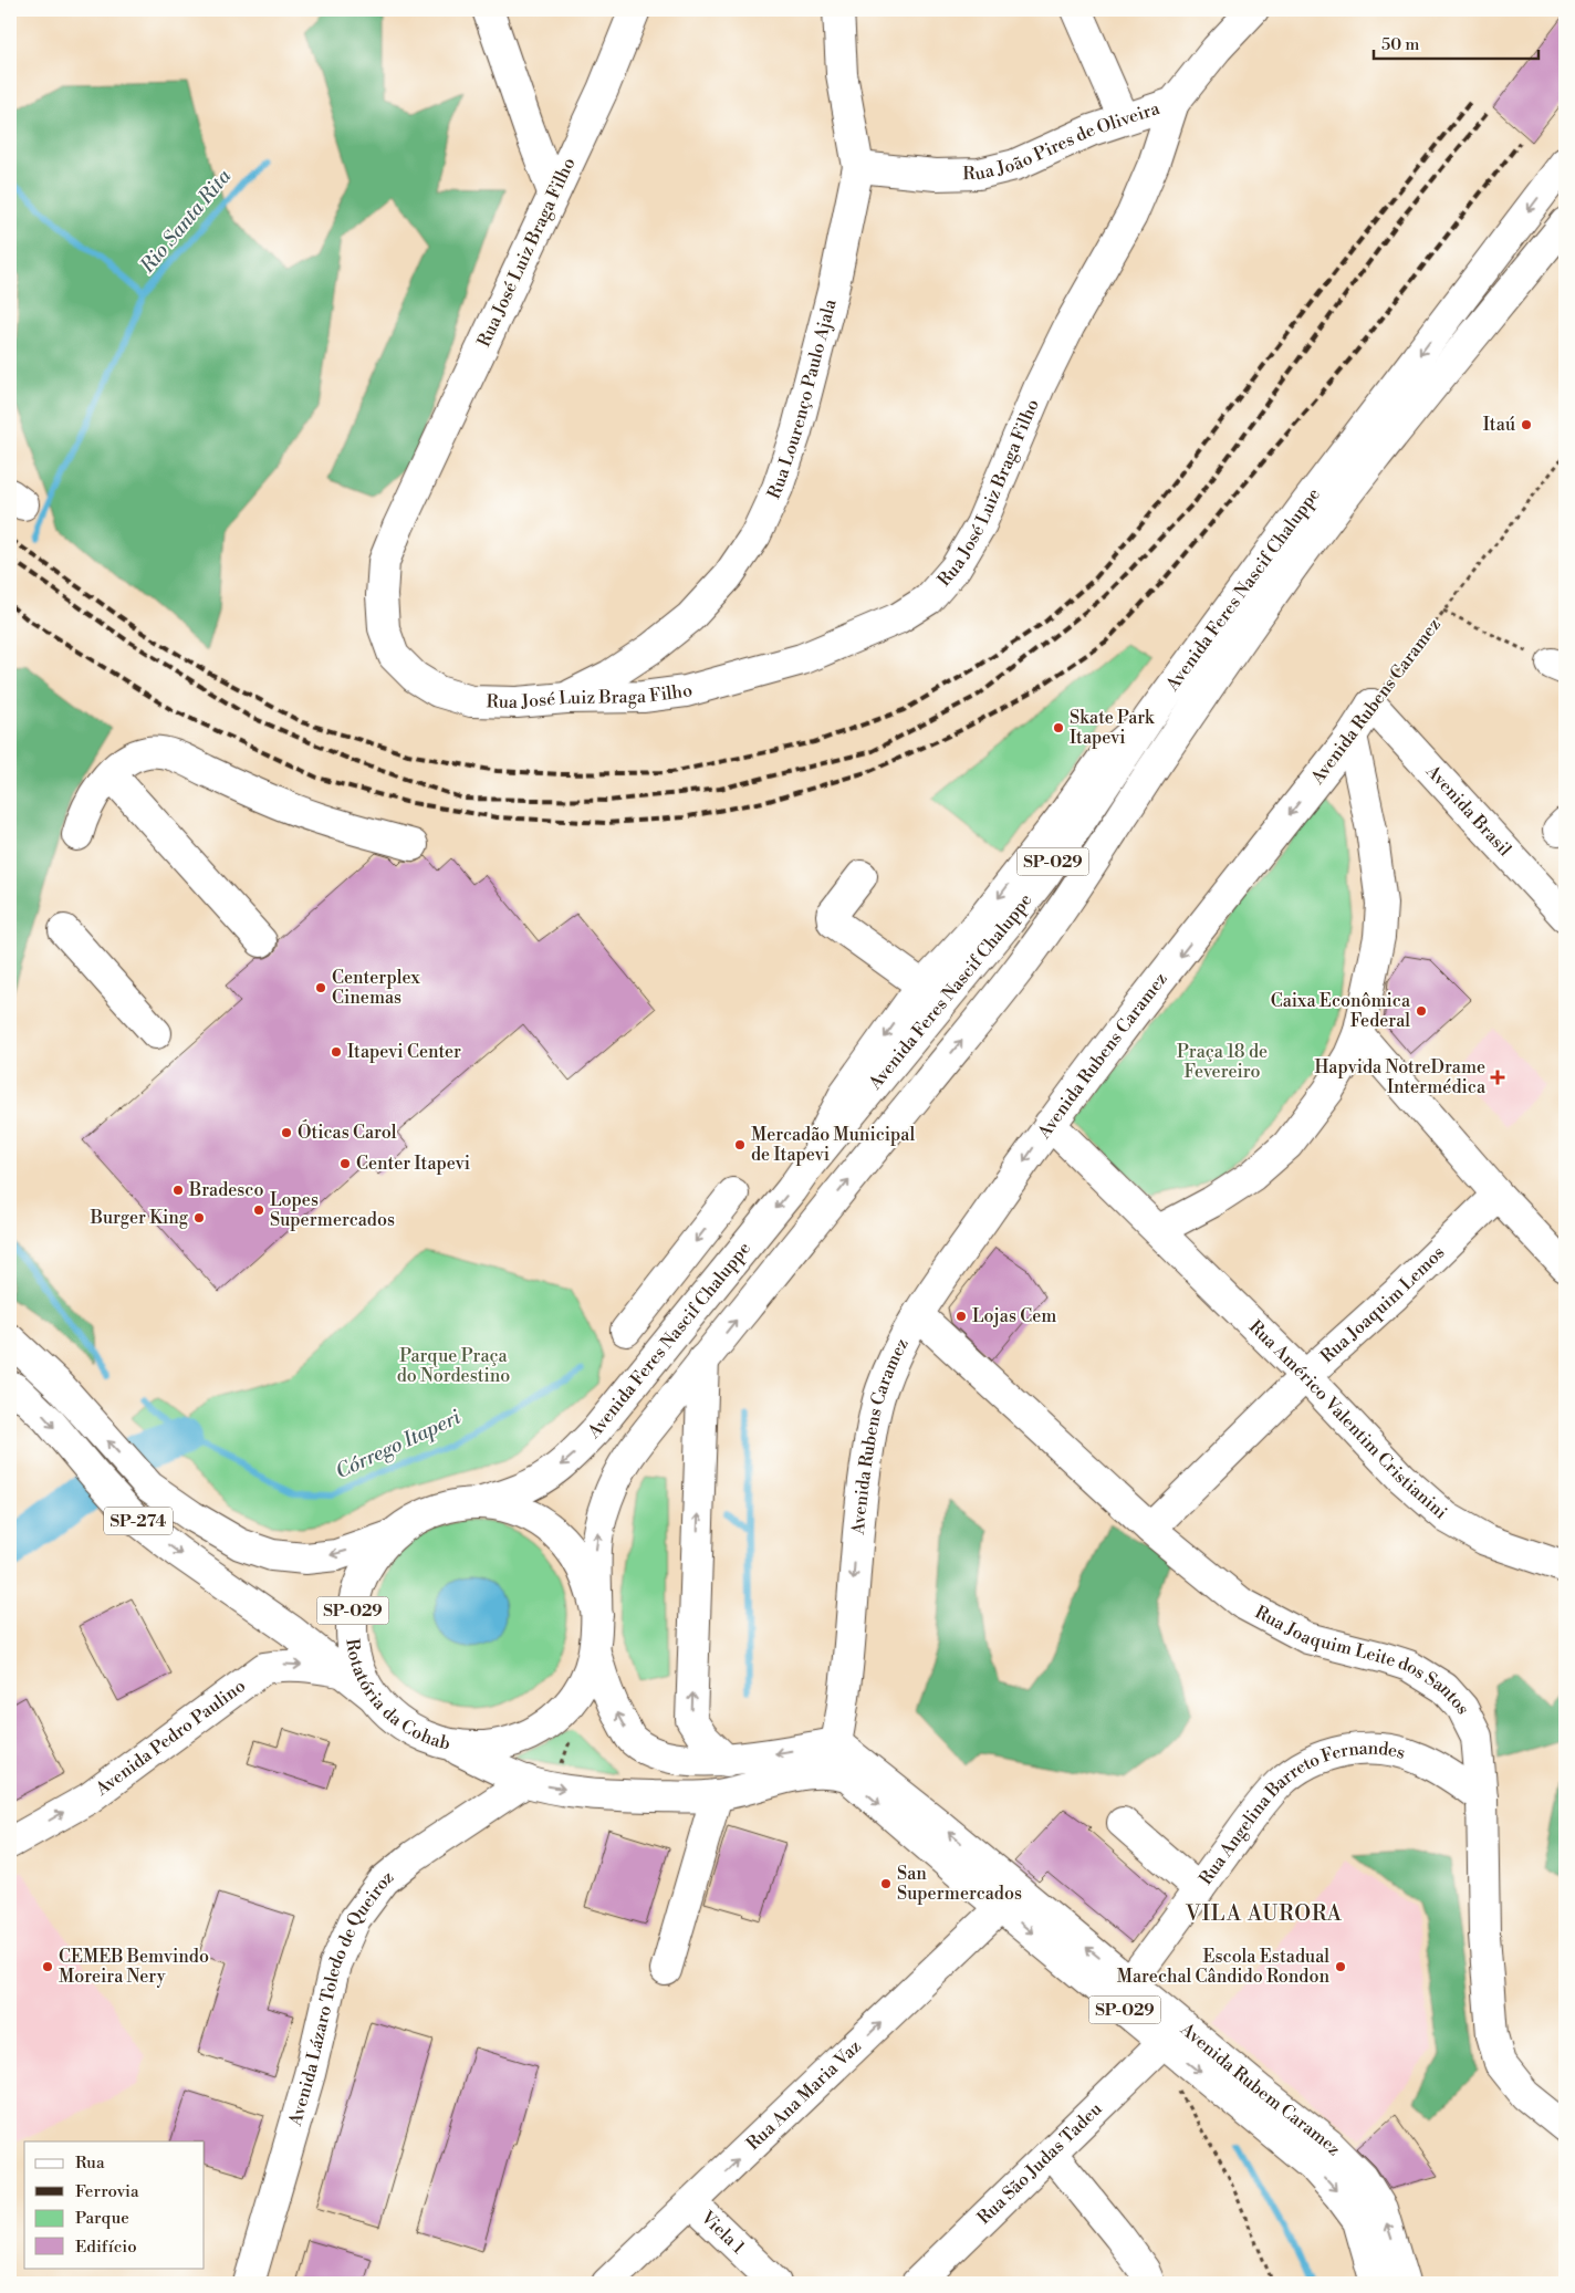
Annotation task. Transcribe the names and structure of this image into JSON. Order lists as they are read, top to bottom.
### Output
{
  "streets": {
    "main road": [
      "Rua João Pires de Oliveira",
      "Rua José Luiz Braga Filho",
      "Rua Lourenço Paulo Ajala",
      "Avenida Feres Nascif Chaluppe",
      "Avenida Rubens Caramez",
      "Avenida Brasil",
      "SP-029",
      "Rua Joaquim Lemos",
      "Rua Américo Valentim Cristianini",
      "SP-274",
      "Rua Joaquim Leite dos Santos",
      "Rotatória da Cohab",
      "Avenida Pedro Paulino",
      "Rua Angelina Barreto Fernandes",
      "Avenida Lázaro Toledo de Queiroz",
      "Avenida Rubem Caramez",
      "Rua Ana Maria Vaz",
      "Rua São Judas Tadeu",
      "Viela 1"
    ]
  },
  "crossings": [
    ["Rua João Pires de Oliveira", "Rua José Luiz Braga Filho"],
    ["Rua João Pires de Oliveira", "Rua Lourenço Paulo Ajala"],
    ["Rua José Luiz Braga Filho", "Rua Lourenço Paulo Ajala"],
    ["Avenida Feres Nascif Chaluppe", "SP-029"],
    ["Avenida Feres Nascif Chaluppe", "Rotatória da Cohab"],
    ["Avenida Rubens Caramez", "Avenida Brasil"],
    ["Avenida Rubens Caramez", "SP-029"],
    ["Avenida Rubens Caramez", "Rua Joaquim Leite dos Santos"],
    ["Avenida Rubens Caramez", "Avenida Rubem Caramez"],
    ["SP-029", "Rotatória da Cohab"],
    ["SP-029", "Avenida Lázaro Toledo de Queiroz"],
    ["SP-029", "Avenida Rubem Caramez"],
    ["Rua Joaquim Lemos", "Rua Américo Valentim Cristianini"],
    ["Rua Joaquim Lemos", "Rua Joaquim Leite dos Santos"],
    ["SP-274", "Rotatória da Cohab"],
    ["SP-274", "Avenida Pedro Paulino"],
    ["Rua Joaquim Leite dos Santos", "Rua Angelina Barreto Fernandes"],
    ["Rua Angelina Barreto Fernandes", "Avenida Rubem Caramez"],
    ["Avenida Rubem Caramez", "Rua Ana Maria Vaz"],
    ["Avenida Rubem Caramez", "Rua São Judas Tadeu"],
    ["Rua Ana Maria Vaz", "Viela 1"]
  ],
  "one_way": ["Avenida Rubens Caramez", "Avenida Pedro Paulino", "Rua Ana Maria Vaz"],
  "districts": ["VILA AURORA"],
  "water": ["Rio Santa Rita", "Córrego Itaperi"],
  "parks": ["Praça 18 de Fevereiro", "Parque Praça do Nordestino"],
  "places": {
    "other": [
      "Itaú",
      "Skate Park Itapevi",
      "Centerplex Cinemas",
      "Caixa Econômica Federal",
      "Itapevi Center",
      "Óticas Carol",
      "Mercadão Municipal de Itapevi",
      "Center Itapevi",
      "Bradesco",
      "Lopes Supermercados",
      "Burger King",
      "Lojas Cem",
      "San Supermercados",
      "CEMEB Bemvindo Moreira Nery",
      "Escola Estadual Marechal Cândido Rondon"
    ],
    "health": ["Hapvida NotreDrame Intermédica"]
  },
  "legend": [
    "Rua",
    "Ferrovia",
    "Parque",
    "Edifício"
  ],
  "scale_bar": "50 m"
}
